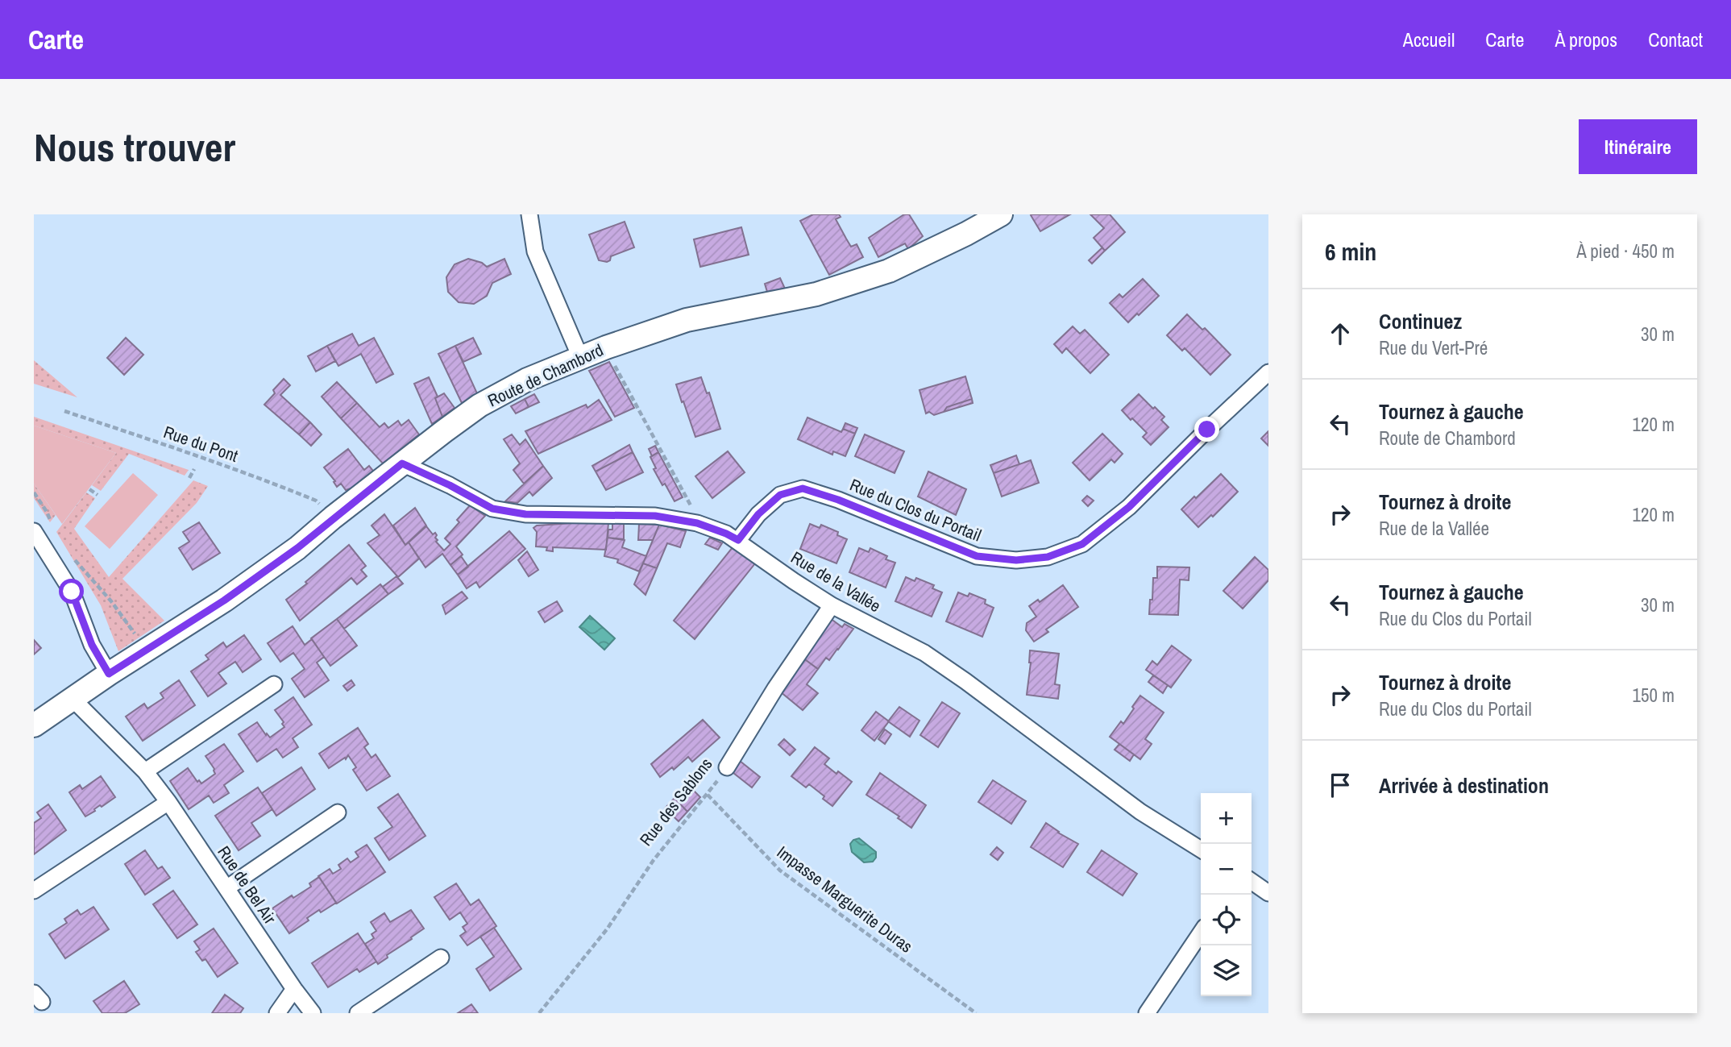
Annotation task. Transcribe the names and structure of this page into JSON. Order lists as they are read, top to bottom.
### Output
{
  "streets": {
    "main road": ["Route de Chambord"],
    "street": [
      "Rue du Clos du Portail",
      "Rue de la Vallée",
      "Rue des Sablons",
      "Rue de Bel Air"
    ],
    "path": ["Rue du Pont", "Impasse Marguerite Duras"]
  },
  "crossings": [
    ["Route de Chambord", "Rue de la Vallée"],
    ["Route de Chambord", "Rue de Bel Air"],
    ["Rue du Clos du Portail", "Rue de la Vallée"],
    ["Rue de la Vallée", "Rue des Sablons"],
    ["Rue des Sablons", "Impasse Marguerite Duras"]
  ],
  "page": {
    "header": "Carte",
    "nav": [
      "Accueil",
      "Carte",
      "À propos",
      "Contact"
    ],
    "buttons": "Itinéraire",
    "title": "Nous trouver",
    "heading": ["6 min", "À pied · 450 m"],
    "list": [
      ["Continuez", "Rue du Vert-Pré", "30 m"],
      ["Tournez à gauche", "Route de Chambord", "120 m"],
      ["Tournez à droite", "Rue de la Vallée", "120 m"],
      ["Tournez à gauche", "Rue du Clos du Portail", "30 m"],
      ["Tournez à droite", "Rue du Clos du Portail", "150 m"],
      "Arrivée à destination"
    ],
    "map_buttons": ["+", "−"]
  }
}
